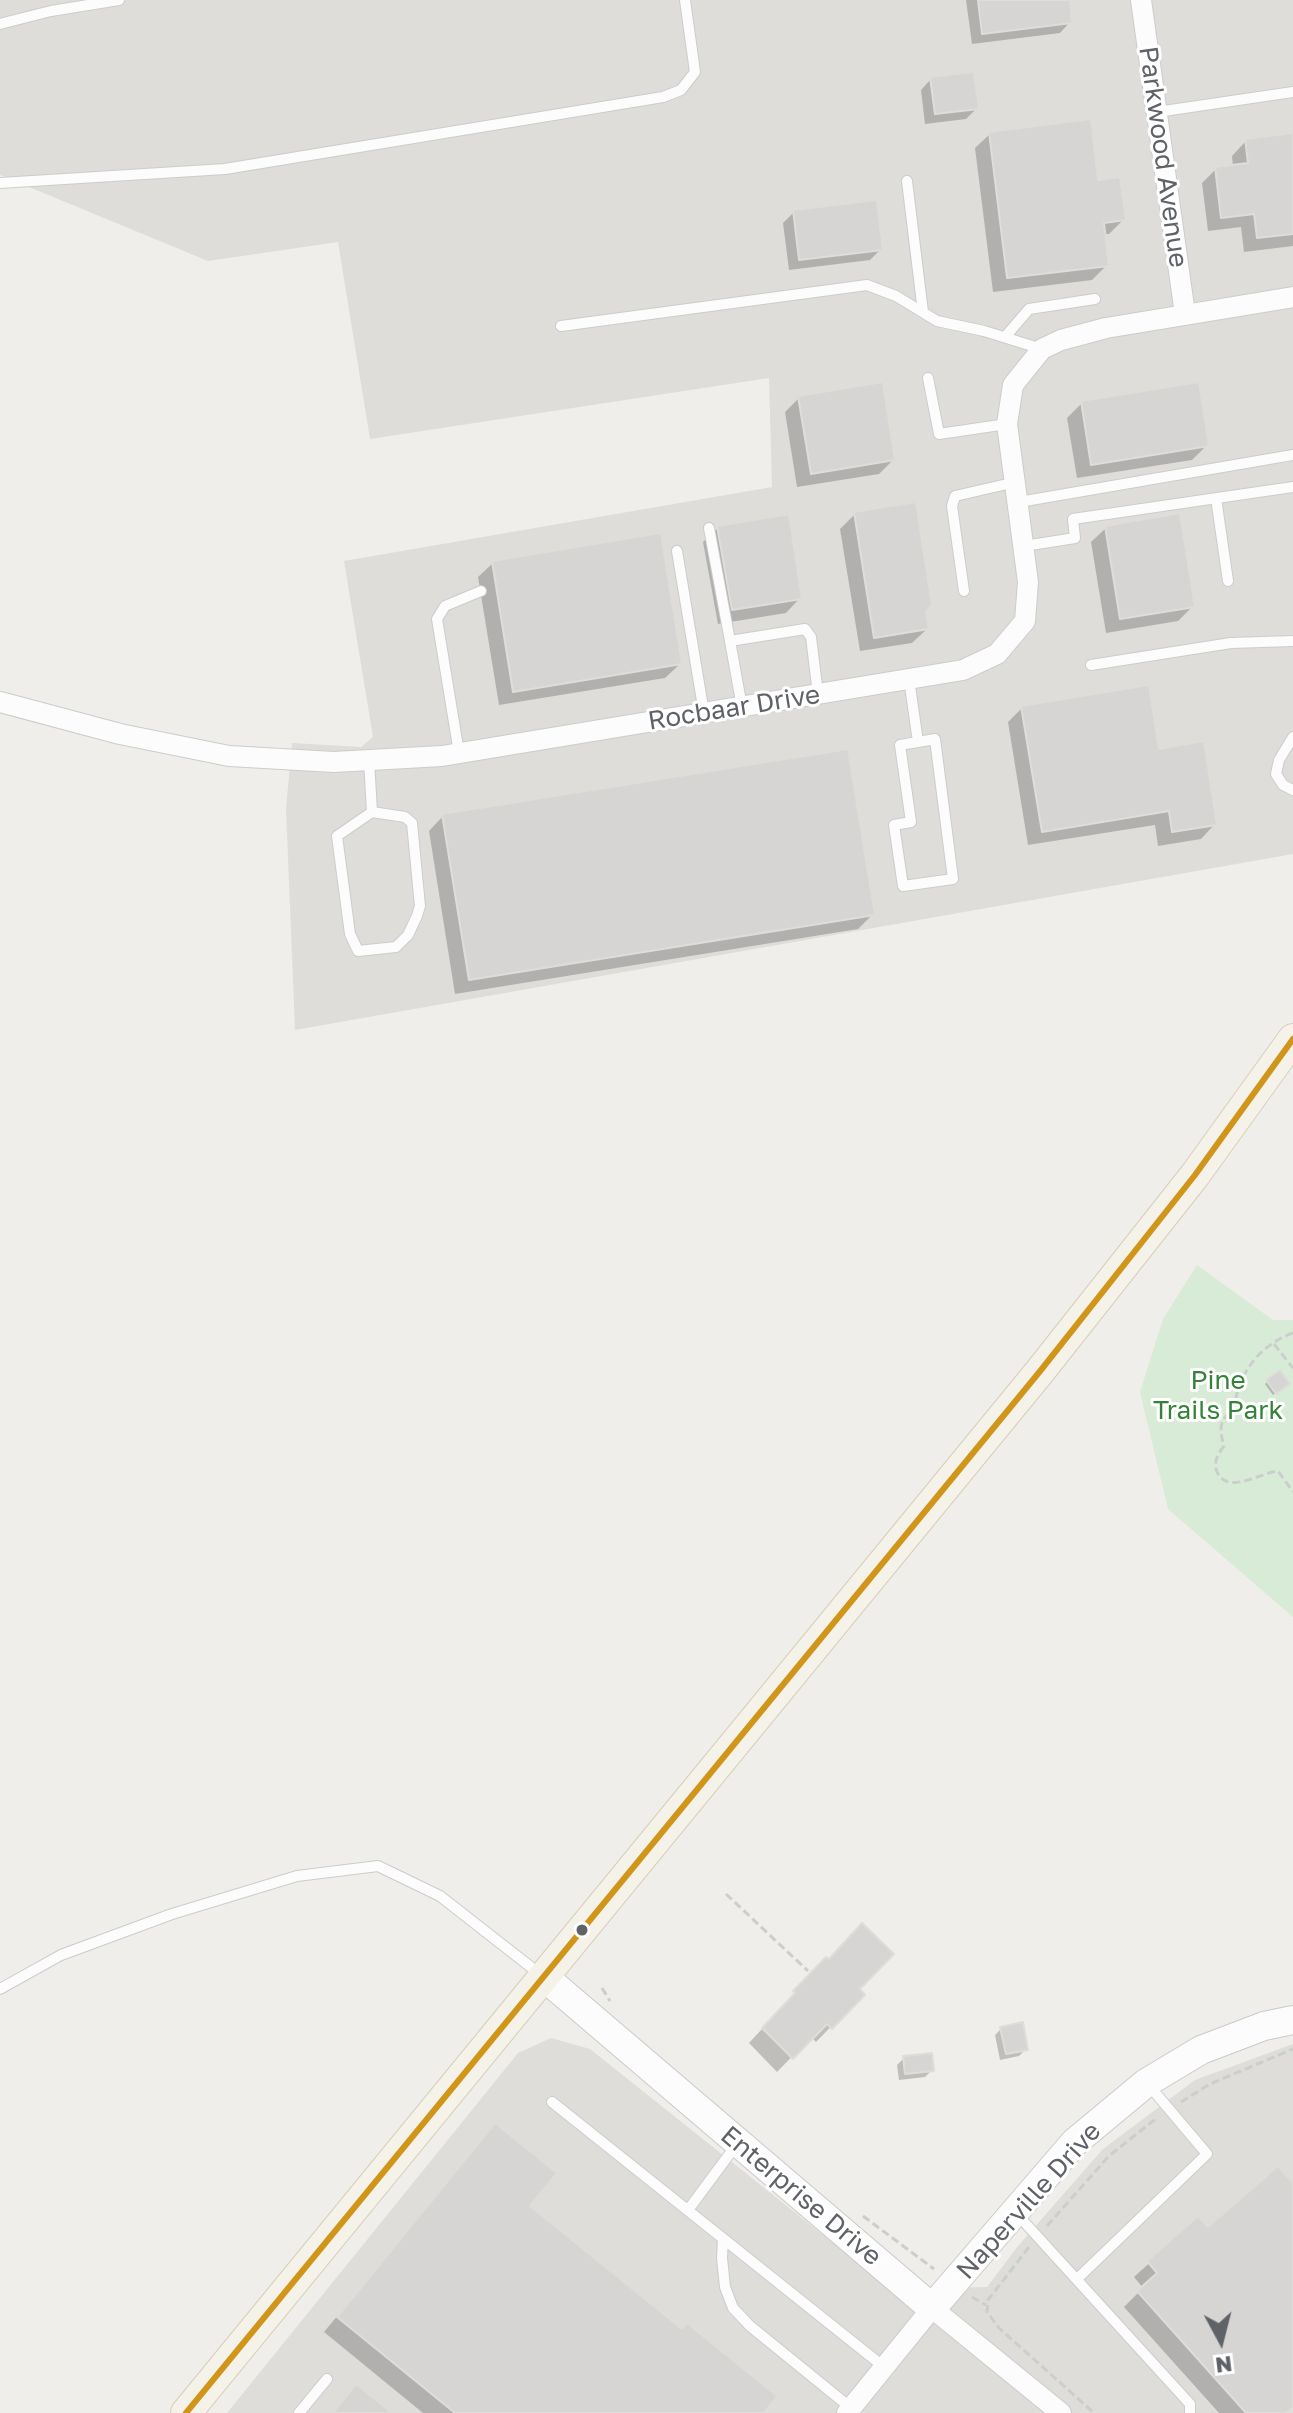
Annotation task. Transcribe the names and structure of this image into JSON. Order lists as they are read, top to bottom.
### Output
{
  "streets": {
    "street": [
      "Parkwood Avenue",
      "Rocbaar Drive",
      "Enterprise Drive",
      "Naperville Drive"
    ]
  },
  "crossings": [
    ["Enterprise Drive", "Naperville Drive"]
  ],
  "parks": ["Pine Trails Park"],
  "north": "bottom"
}
